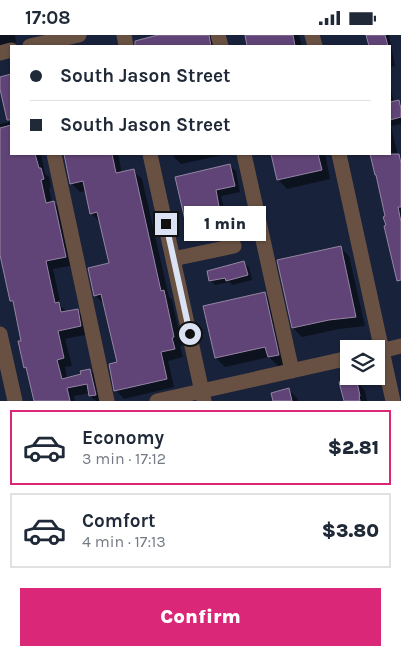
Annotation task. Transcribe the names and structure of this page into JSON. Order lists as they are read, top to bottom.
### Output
{
  "page": {
    "status": "17:08",
    "banner": ["South Jason Street", "South Jason Street"],
    "bubble": "1 min",
    "list": [
      {
        "name": "Economy",
        "note": "3 min · 17:12",
        "value": "$2.81"
      },
      {
        "name": "Comfort",
        "note": "4 min · 17:13",
        "value": "$3.80"
      }
    ],
    "buttons": "Confirm"
  }
}
